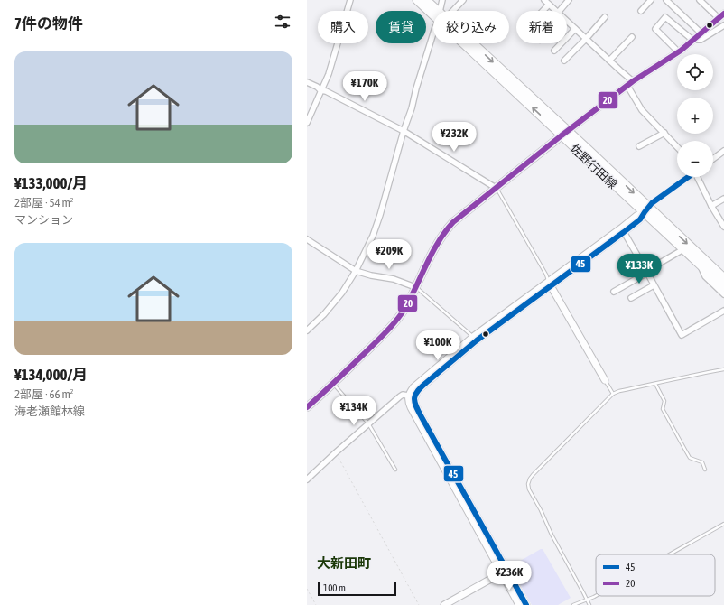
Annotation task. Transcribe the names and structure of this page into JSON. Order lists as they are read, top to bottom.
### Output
{
  "streets": {
    "main road": ["佐野行田線"]
  },
  "districts": ["大新田町"],
  "lines": ["transit line 20", "transit line 45"],
  "legend": ["45", "20"],
  "scale_bar": "100 m",
  "page": {
    "heading": "7件の物件",
    "chip": [
      "購入",
      "賃貸",
      "絞り込み",
      "新着"
    ],
    "list": [
      {
        "name": "¥133,000/月",
        "note": "2部屋 · 54 m² · マンション"
      },
      {
        "name": "¥134,000/月",
        "note": "2部屋 · 66 m² · 海老瀬館林線"
      }
    ],
    "map_buttons": ["+", "−"],
    "price": [
      "¥170K",
      "¥232K",
      "¥209K",
      "¥133K",
      "¥100K",
      "¥134K",
      "¥236K"
    ],
    "scale": "100 m"
  }
}
